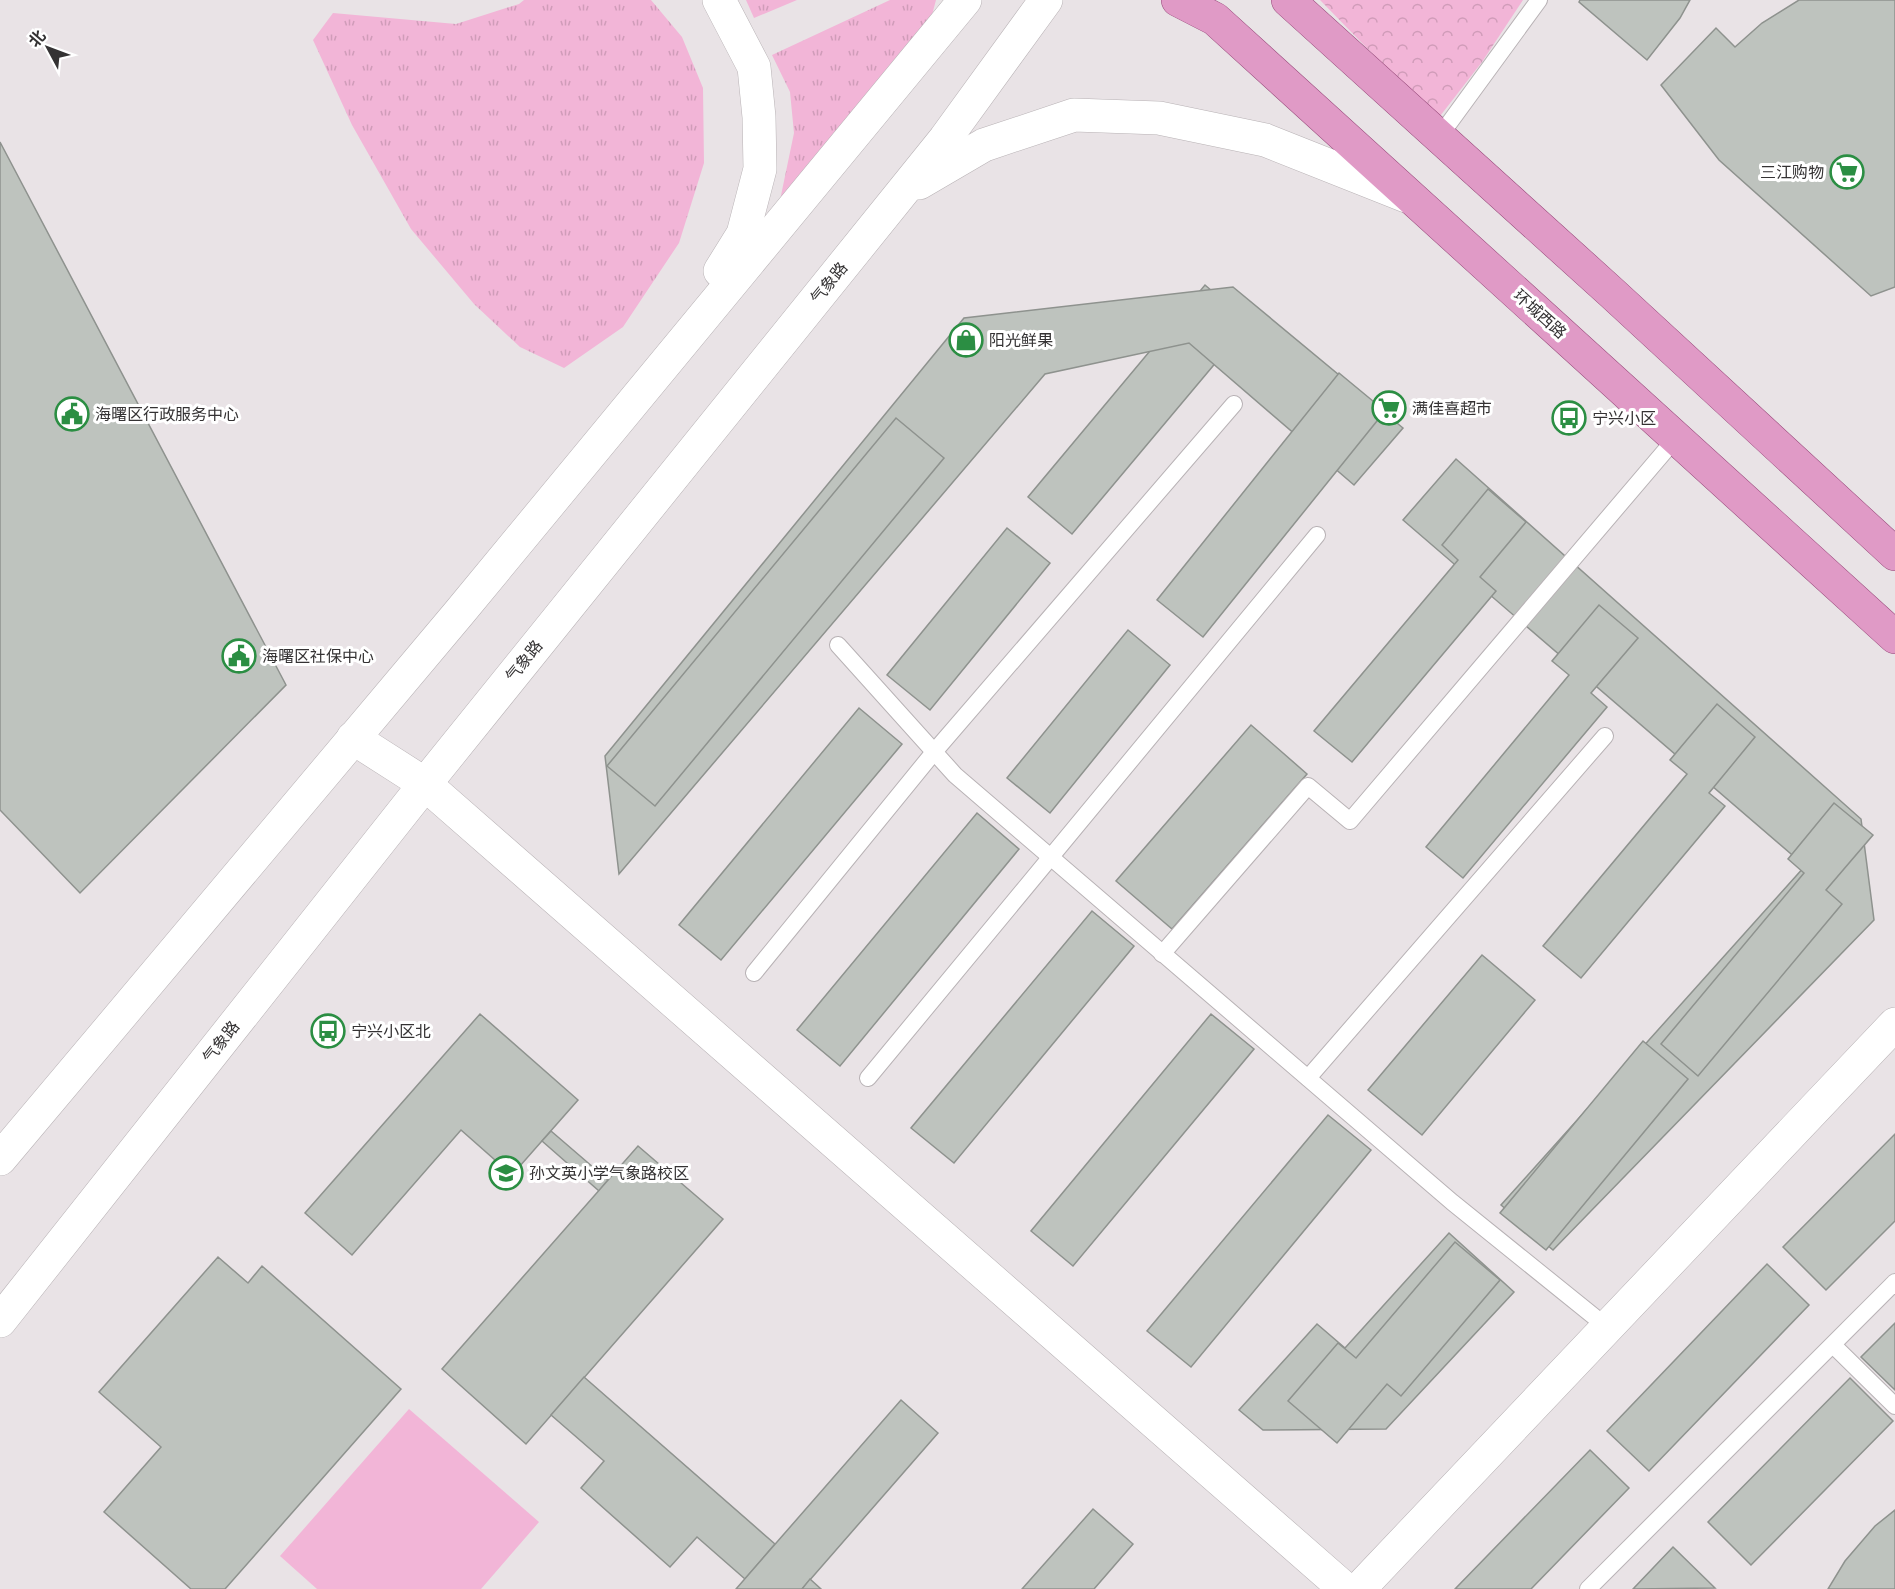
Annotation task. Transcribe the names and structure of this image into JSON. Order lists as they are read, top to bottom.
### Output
{
  "streets": {
    "main road": ["环城西路"],
    "street": ["气象路"]
  },
  "places": {
    "supermarket": ["三江购物", "满佳喜超市"],
    "shop": ["阳光鲜果"],
    "public building": ["海曙区行政服务中心", "海曙区社保中心"],
    "bus stop": ["宁兴小区", "宁兴小区北"],
    "school or university": ["孙文英小学气象路校区"]
  },
  "north": "top left"
}
